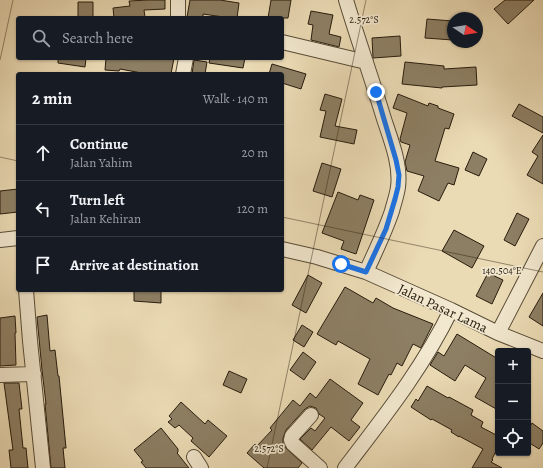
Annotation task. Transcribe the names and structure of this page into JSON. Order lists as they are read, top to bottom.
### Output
{
  "streets": {
    "street": ["Jalan Pasar Lama"]
  },
  "north": "right",
  "page": {
    "search": "Search here",
    "heading": ["2 min", "Walk · 140 m"],
    "list": [
      ["Continue", "Jalan Yahim", "20 m"],
      ["Turn left", "Jalan Kehiran", "120 m"],
      "Arrive at destination"
    ],
    "map_buttons": ["+", "−"]
  },
  "coordinates": ["2.572°S", "140.504°E"]
}
